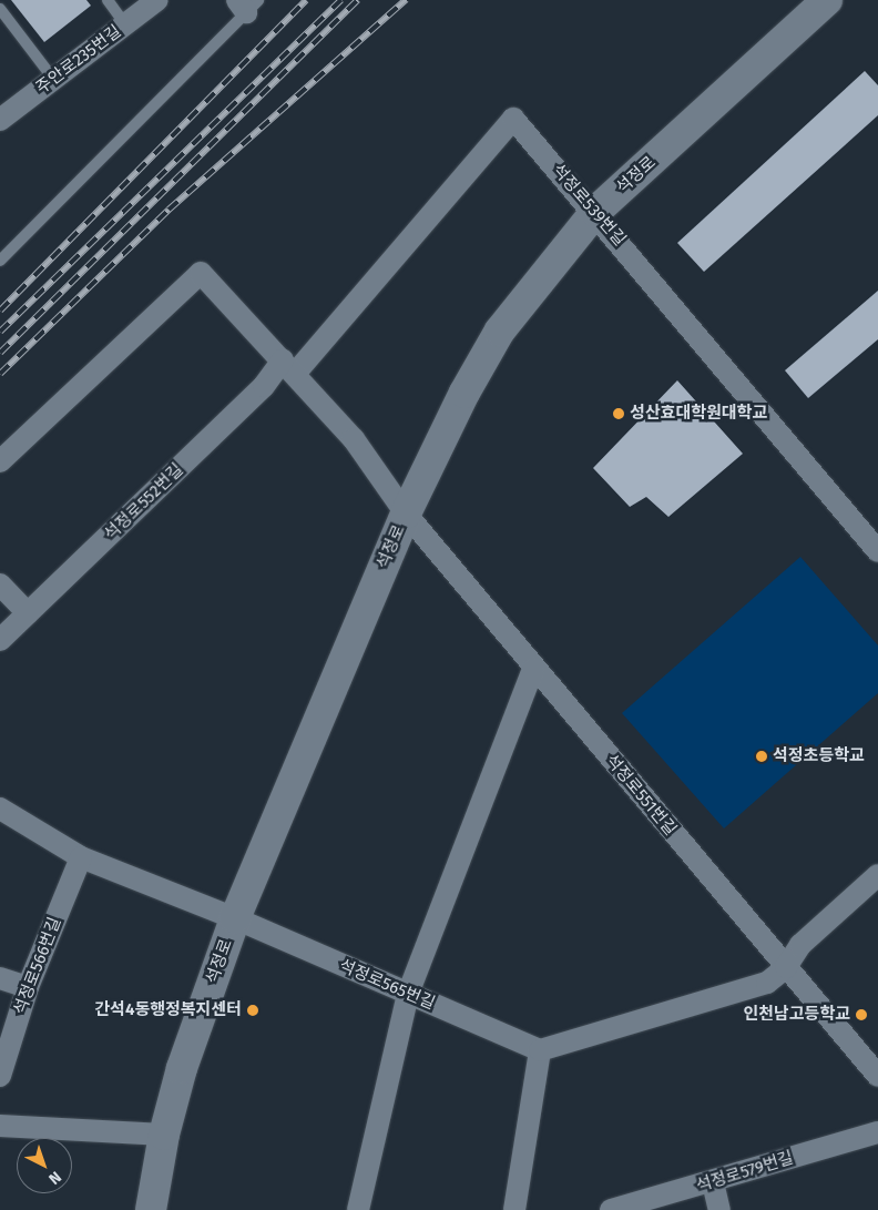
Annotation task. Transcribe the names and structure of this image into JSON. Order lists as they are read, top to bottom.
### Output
{
  "streets": {
    "main road": ["석정로"],
    "street": [
      "주안로235번길",
      "석정로539번길",
      "석정로552번길",
      "석정로551번길",
      "석정로566번길",
      "석정로565번길",
      "석정로579번길"
    ]
  },
  "crossings": [
    ["석정로", "석정로539번길"],
    ["석정로", "석정로551번길"],
    ["석정로", "석정로565번길"],
    ["석정로539번길", "석정로552번길"]
  ],
  "places": [
    "성산효대학원대학교",
    "석정초등학교",
    "간석4동행정복지센터",
    "인천남고등학교"
  ],
  "north": "bottom right"
}
